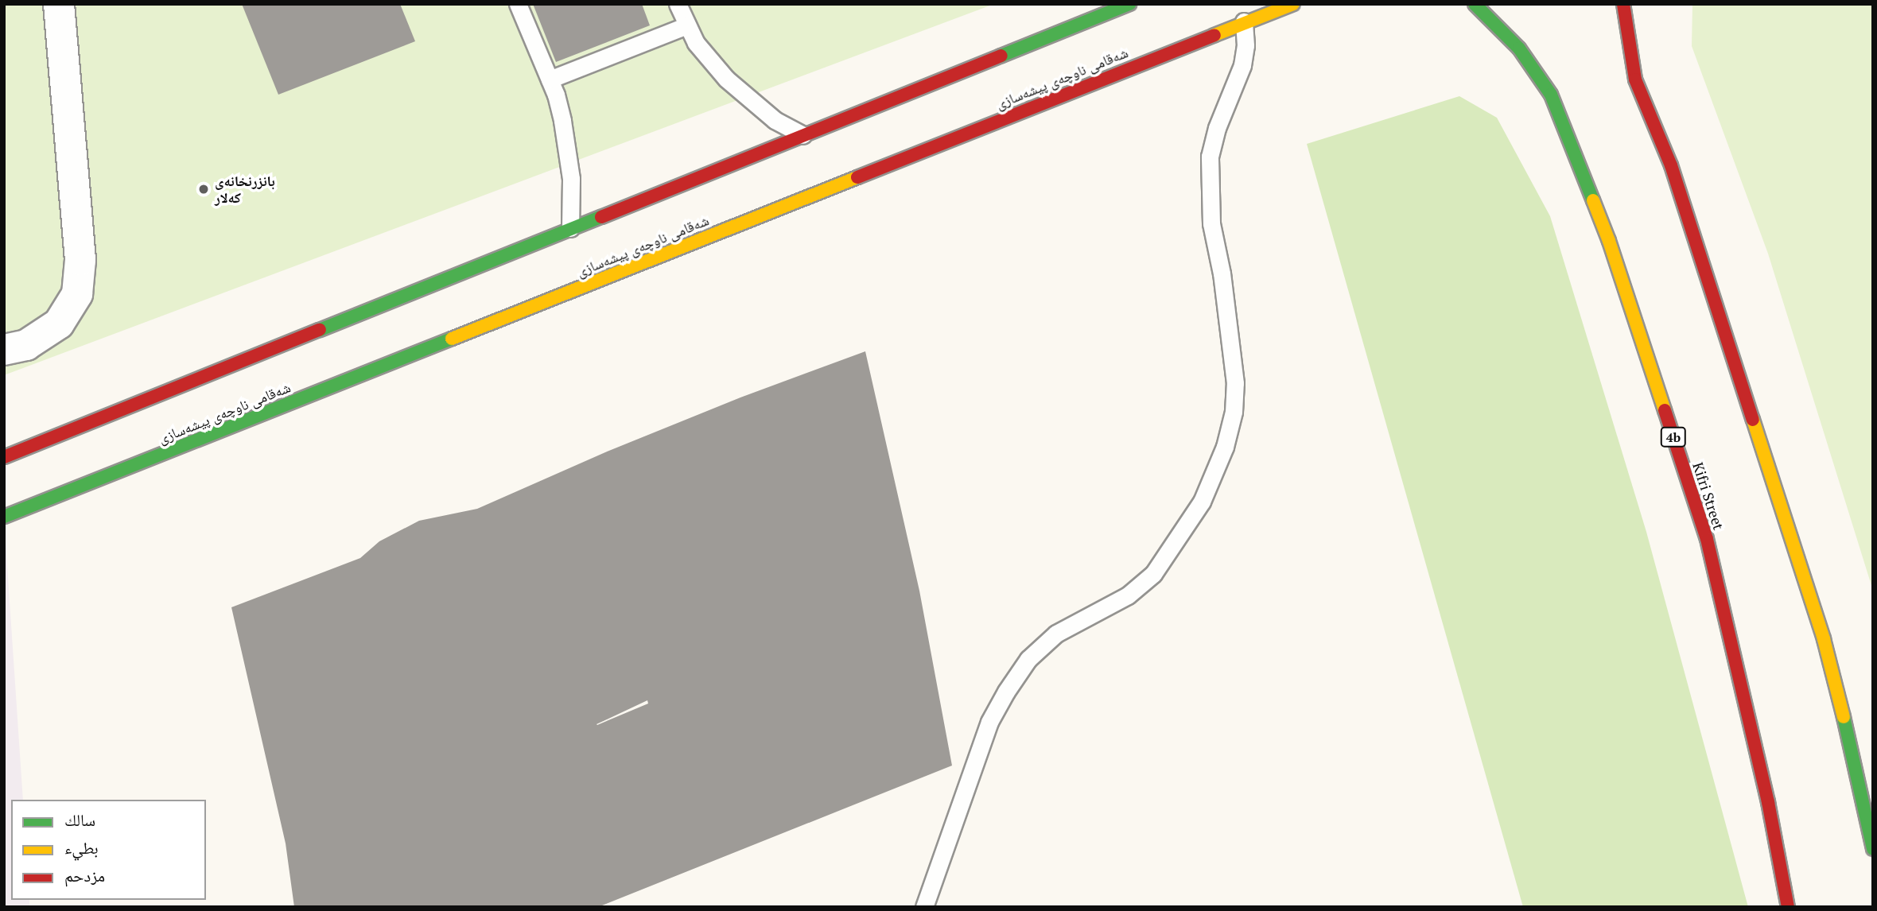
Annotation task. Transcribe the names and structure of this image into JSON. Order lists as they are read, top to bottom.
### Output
{
  "streets": {
    "main road": ["شەقامی ناوچەی پیشەسازی", "4b", "Kifri Street"]
  },
  "places": ["بانزرنخانەی کەلار"],
  "legend": ["سالك", "بطيء", "مزدحم"]
}
